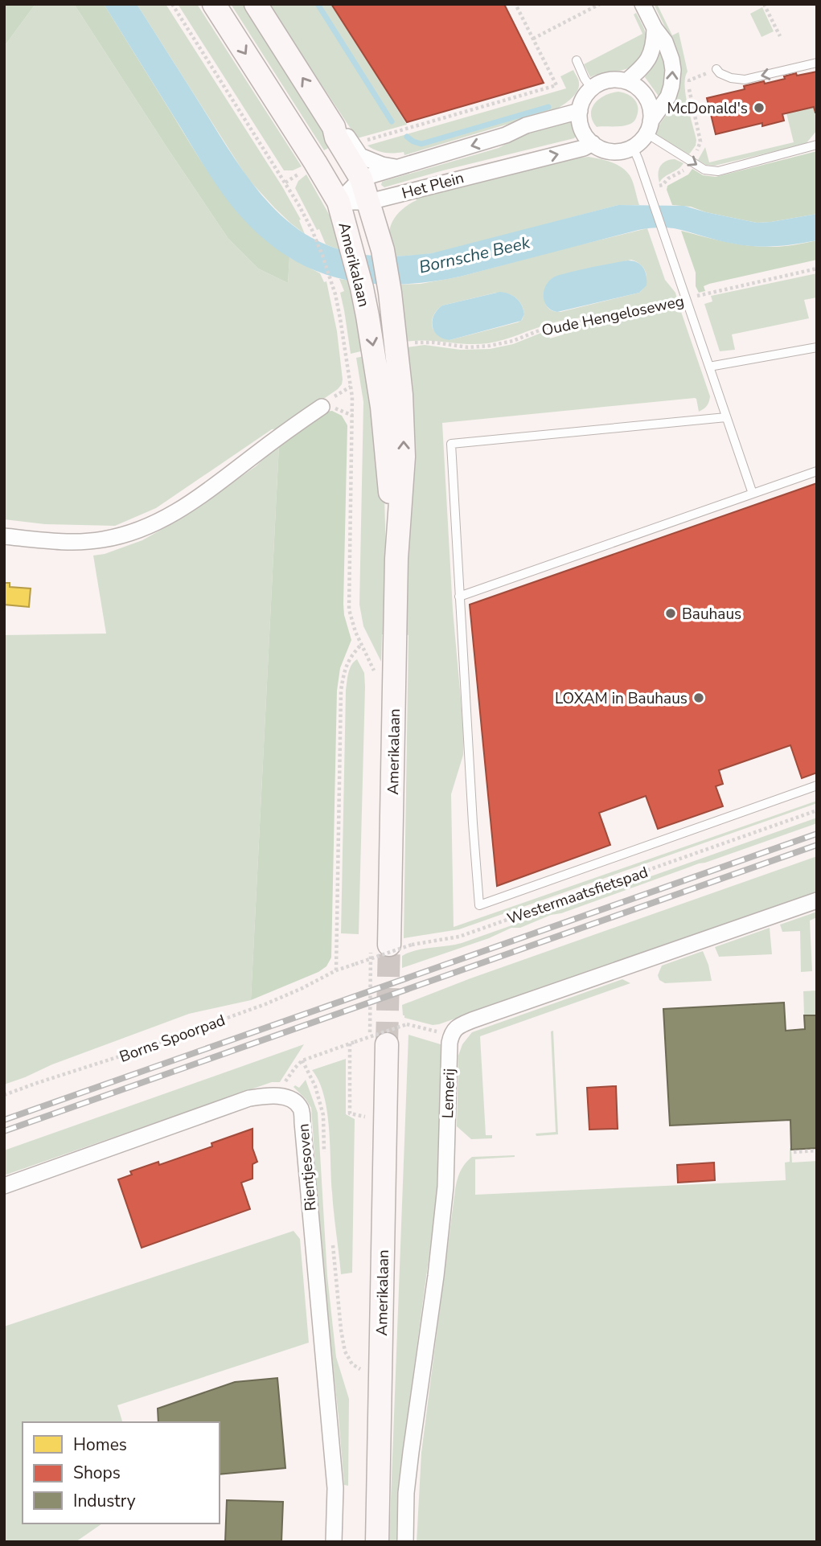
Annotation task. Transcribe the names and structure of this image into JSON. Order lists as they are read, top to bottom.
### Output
{
  "streets": {
    "main road": ["Amerikalaan"],
    "street": ["Het Plein", "Lemerij", "Rientjesoven"],
    "path": ["Oude Hengeloseweg", "Westermaatsfietspad", "Borns Spoorpad"]
  },
  "crossings": [
    ["Het Plein", "Amerikalaan"],
    ["Westermaatsfietspad", "Borns Spoorpad"]
  ],
  "water": ["Bornsche Beek"],
  "places": ["McDonald's", "Bauhaus", "LOXAM in Bauhaus"],
  "legend": ["Homes", "Shops", "Industry"]
}
